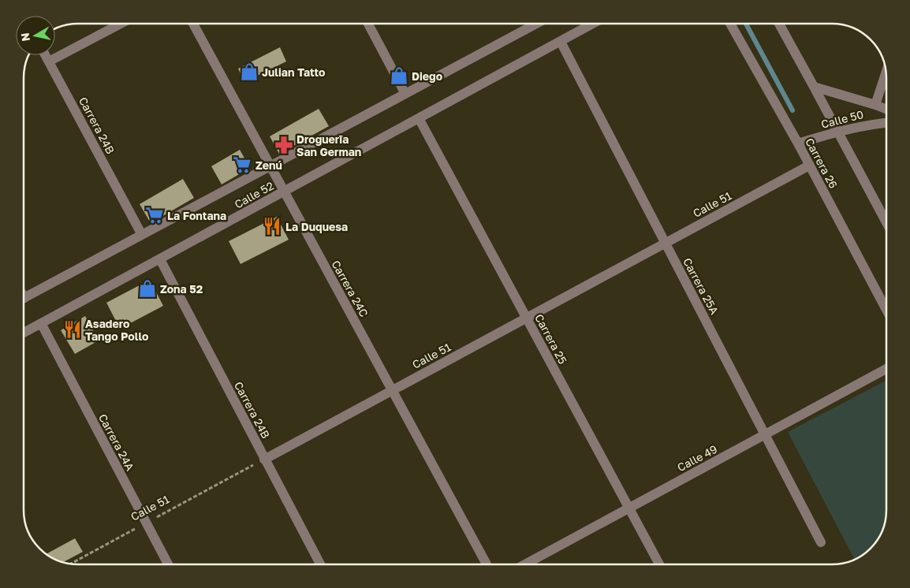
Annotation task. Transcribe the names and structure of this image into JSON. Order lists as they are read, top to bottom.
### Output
{
  "streets": {
    "street": [
      "Calle 50",
      "Carrera 24B",
      "Carrera 26",
      "Calle 52",
      "Calle 51",
      "Carrera 25A",
      "Carrera 24C",
      "Carrera 25",
      "Carrera 24A",
      "Calle 49"
    ]
  },
  "crossings": [
    ["Calle 50", "Carrera 26"],
    ["Carrera 24B", "Calle 52"],
    ["Carrera 24B", "Calle 51"],
    ["Carrera 26", "Calle 51"],
    ["Calle 52", "Carrera 25A"],
    ["Calle 52", "Carrera 24C"],
    ["Calle 52", "Carrera 25"],
    ["Calle 52", "Carrera 24A"],
    ["Calle 51", "Carrera 25A"],
    ["Calle 51", "Carrera 24C"],
    ["Calle 51", "Carrera 25"],
    ["Calle 51", "Carrera 24A"],
    ["Carrera 25A", "Calle 49"],
    ["Carrera 25", "Calle 49"]
  ],
  "places": {
    "shop": ["Julian Tatto", "Diego", "Zona 52"],
    "pharmacy": ["Droguerīa San German"],
    "supermarket": ["Zenú", "La Fontana"],
    "restaurant": ["La Duquesa", "Asadero Tango Pollo"]
  },
  "north": "left"
}
